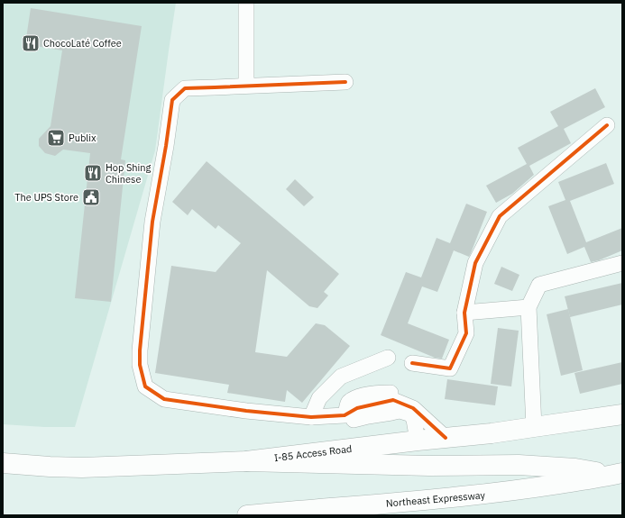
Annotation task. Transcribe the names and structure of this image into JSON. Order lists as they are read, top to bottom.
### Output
{
  "streets": {
    "main road": ["I-85 Access Road", "Northeast Expressway"]
  },
  "places": {
    "restaurant": ["ChocoLaté Coffee", "Hop Shing Chinese"],
    "supermarket": ["Publix"],
    "public building": ["The UPS Store"]
  }
}
